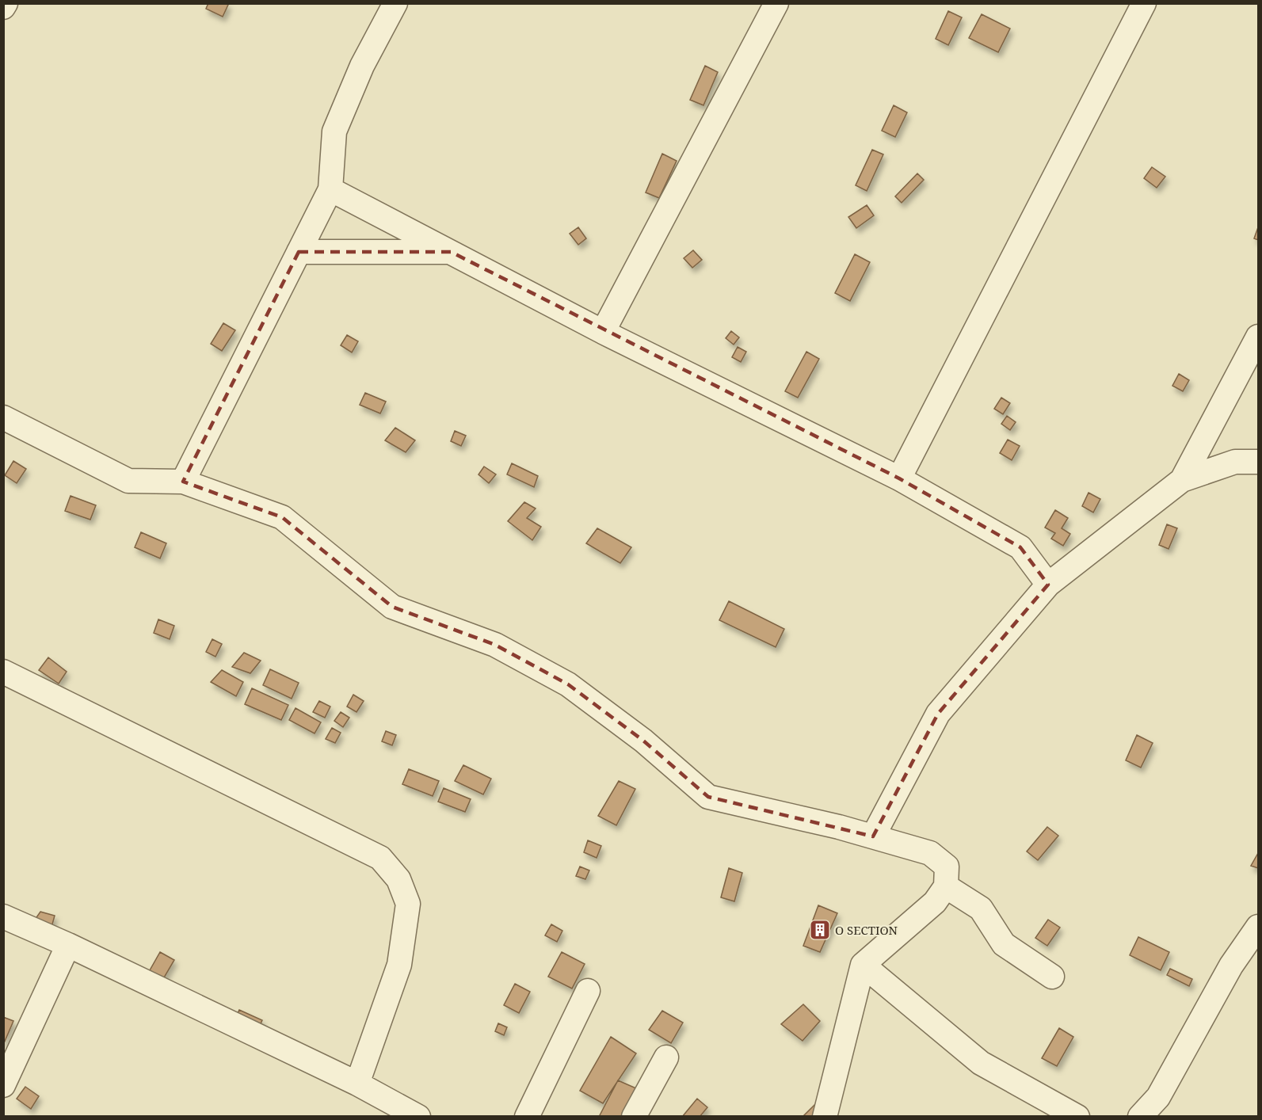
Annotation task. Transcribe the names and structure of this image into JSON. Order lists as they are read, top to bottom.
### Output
{
  "places": {
    "building": ["O SECTION"]
  }
}
